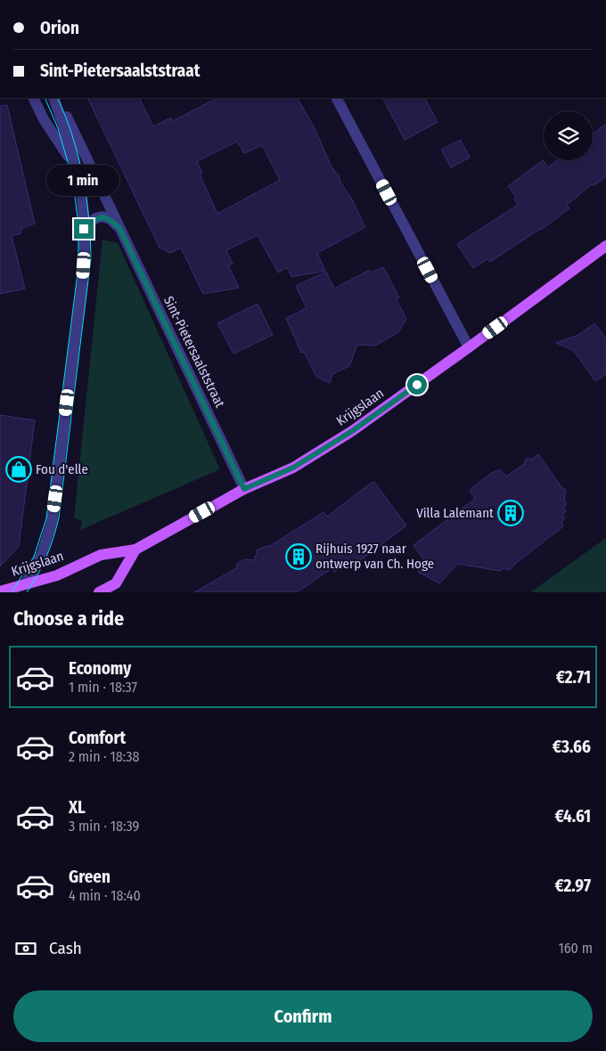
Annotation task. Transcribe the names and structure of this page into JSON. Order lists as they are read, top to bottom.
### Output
{
  "streets": {
    "main road": ["Krijgslaan"],
    "street": ["Sint-Pietersaalststraat"]
  },
  "crossings": [
    ["Sint-Pietersaalststraat", "Krijgslaan"]
  ],
  "places": {
    "shop": ["Fou d'elle"],
    "building": ["Villa Lalemant", "Rijhuis 1927 naar ontwerp van Ch. Hoge"]
  },
  "page": {
    "banner": ["Orion", "Sint-Pietersaalststraat"],
    "bubble": "1 min",
    "heading": "Choose a ride",
    "list": [
      {
        "name": "Economy",
        "note": "1 min · 18:37",
        "value": "€2.71"
      },
      {
        "name": "Comfort",
        "note": "2 min · 18:38",
        "value": "€3.66"
      },
      {
        "name": "XL",
        "note": "3 min · 18:39",
        "value": "€4.61"
      },
      {
        "name": "Green",
        "note": "4 min · 18:40",
        "value": "€2.97"
      }
    ],
    "pay": ["Cash", "160 m"],
    "buttons": "Confirm"
  }
}
